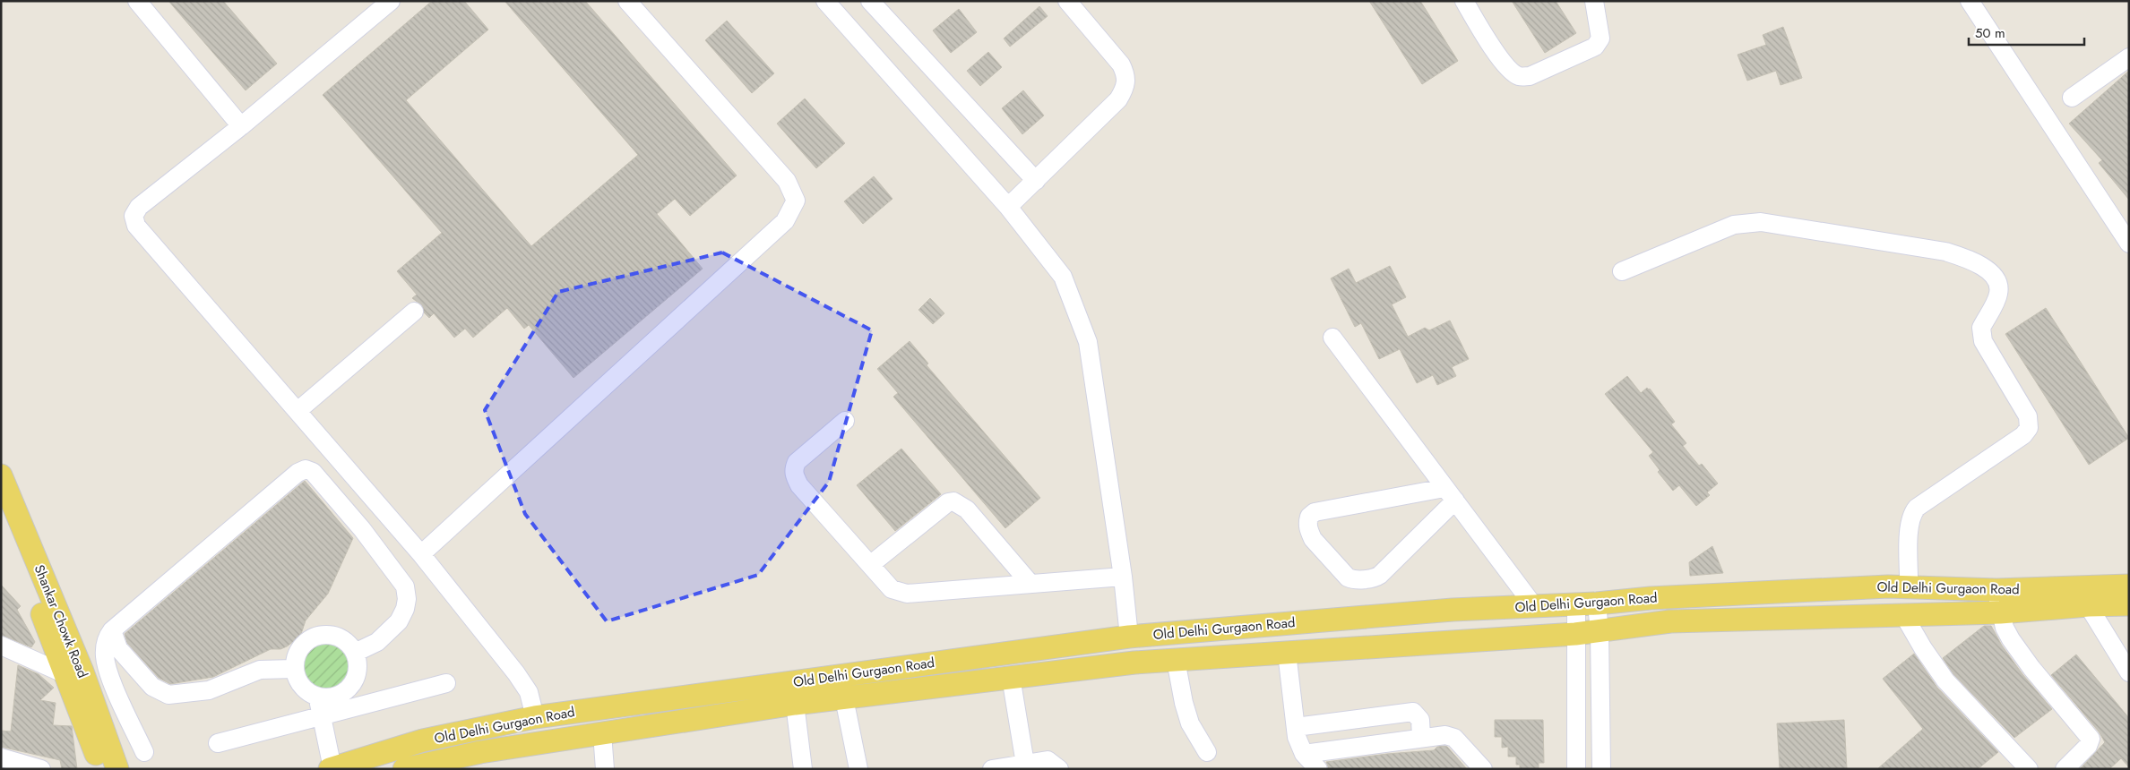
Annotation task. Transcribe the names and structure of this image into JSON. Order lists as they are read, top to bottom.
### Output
{
  "streets": {
    "main road": ["Old Delhi Gurgaon Road", "Shankar Chowk Road"]
  },
  "scale_bar": "50 m"
}
